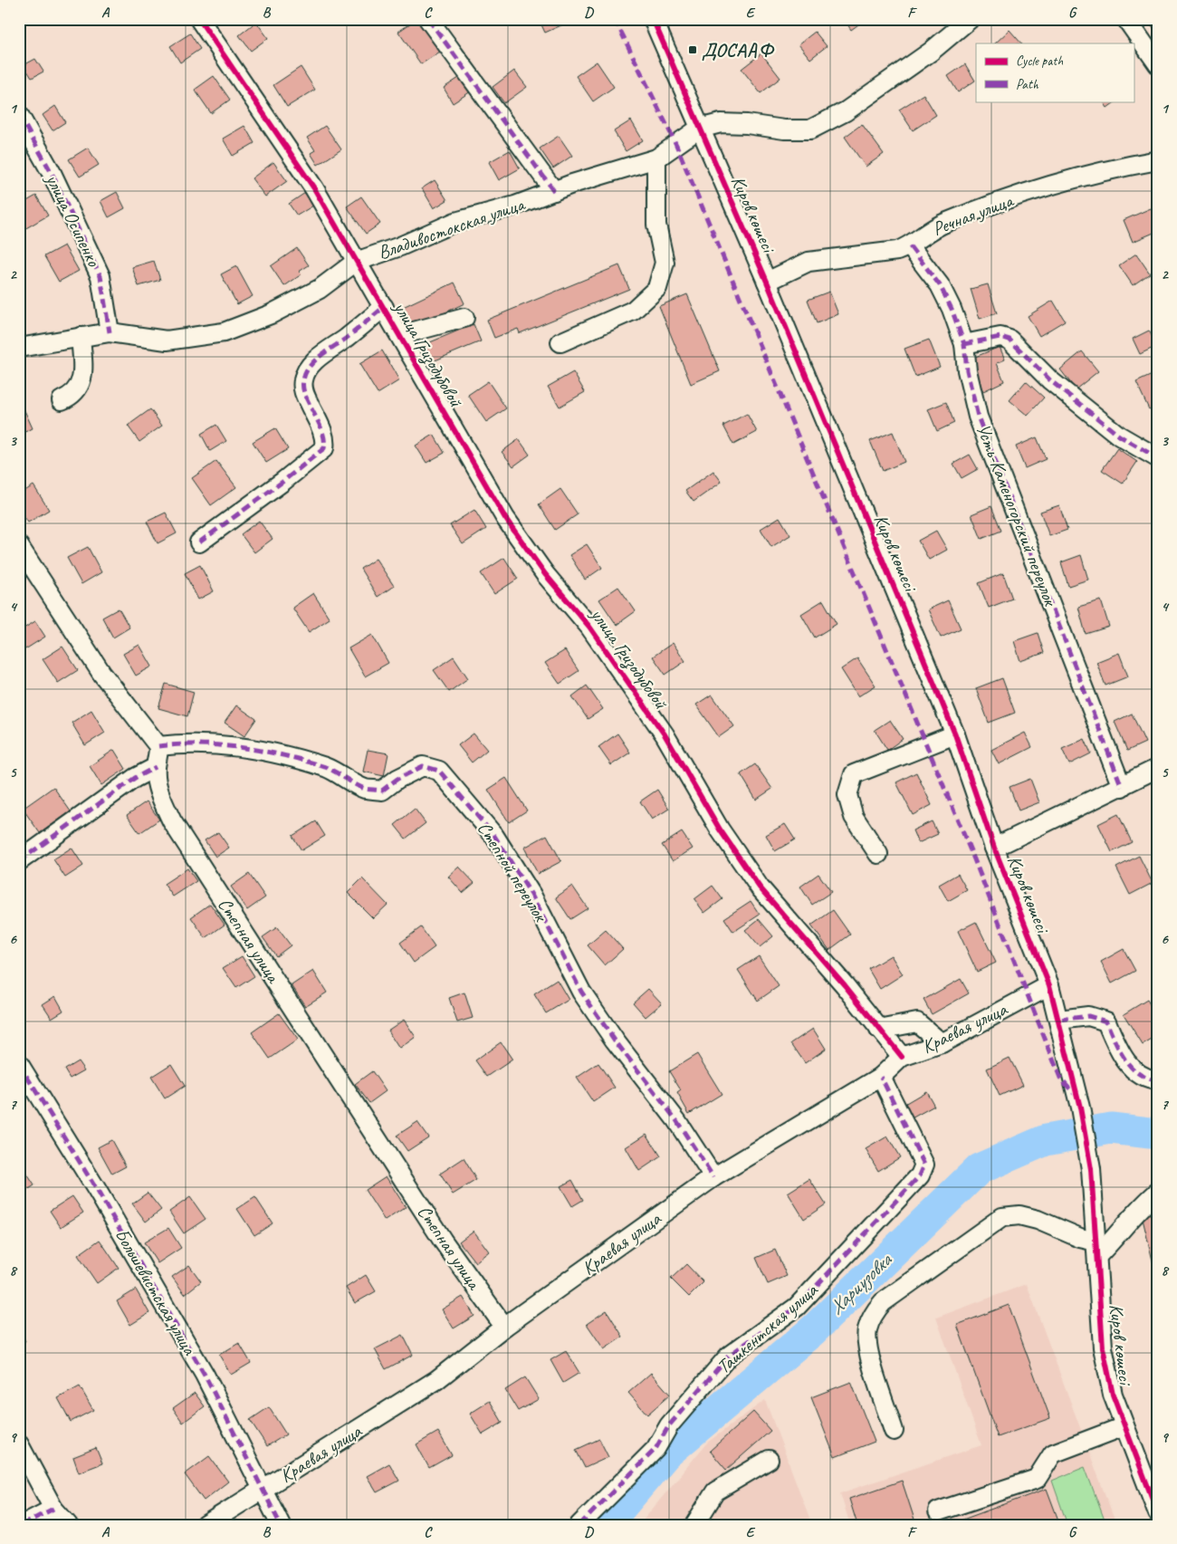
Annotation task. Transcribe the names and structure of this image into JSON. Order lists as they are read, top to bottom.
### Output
{
  "streets": {
    "street": [
      "Киров көшесі",
      "Речная улица",
      "улица Осипенко",
      "Владивостокская улица",
      "улица Гризодубовой",
      "Усть-Каменогорский переулок",
      "Степной переулок",
      "Степная улица",
      "Краевая улица",
      "Большевистская улица",
      "Ташкентская улица"
    ]
  },
  "crossings": [
    ["Киров көшесі", "Речная улица"],
    ["Киров көшесі", "Владивостокская улица"],
    ["Киров көшесі", "Краевая улица"],
    ["Речная улица", "Усть-Каменогорский переулок"],
    ["улица Осипенко", "Владивостокская улица"],
    ["Владивостокская улица", "улица Гризодубовой"],
    ["улица Гризодубовой", "Краевая улица"],
    ["Степной переулок", "Степная улица"],
    ["Степной переулок", "Краевая улица"],
    ["Степная улица", "Краевая улица"],
    ["Краевая улица", "Большевистская улица"],
    ["Краевая улица", "Ташкентская улица"]
  ],
  "water": ["Хариузовка"],
  "places": {
    "transit": ["ДОСААФ"]
  },
  "legend": ["Cycle path", "Path"],
  "grid": {
    "columns": [
      "A",
      "B",
      "C",
      "D",
      "E",
      "F",
      "G"
    ],
    "rows": [
      "1",
      "2",
      "3",
      "4",
      "5",
      "6",
      "7",
      "8",
      "9"
    ]
  }
}
